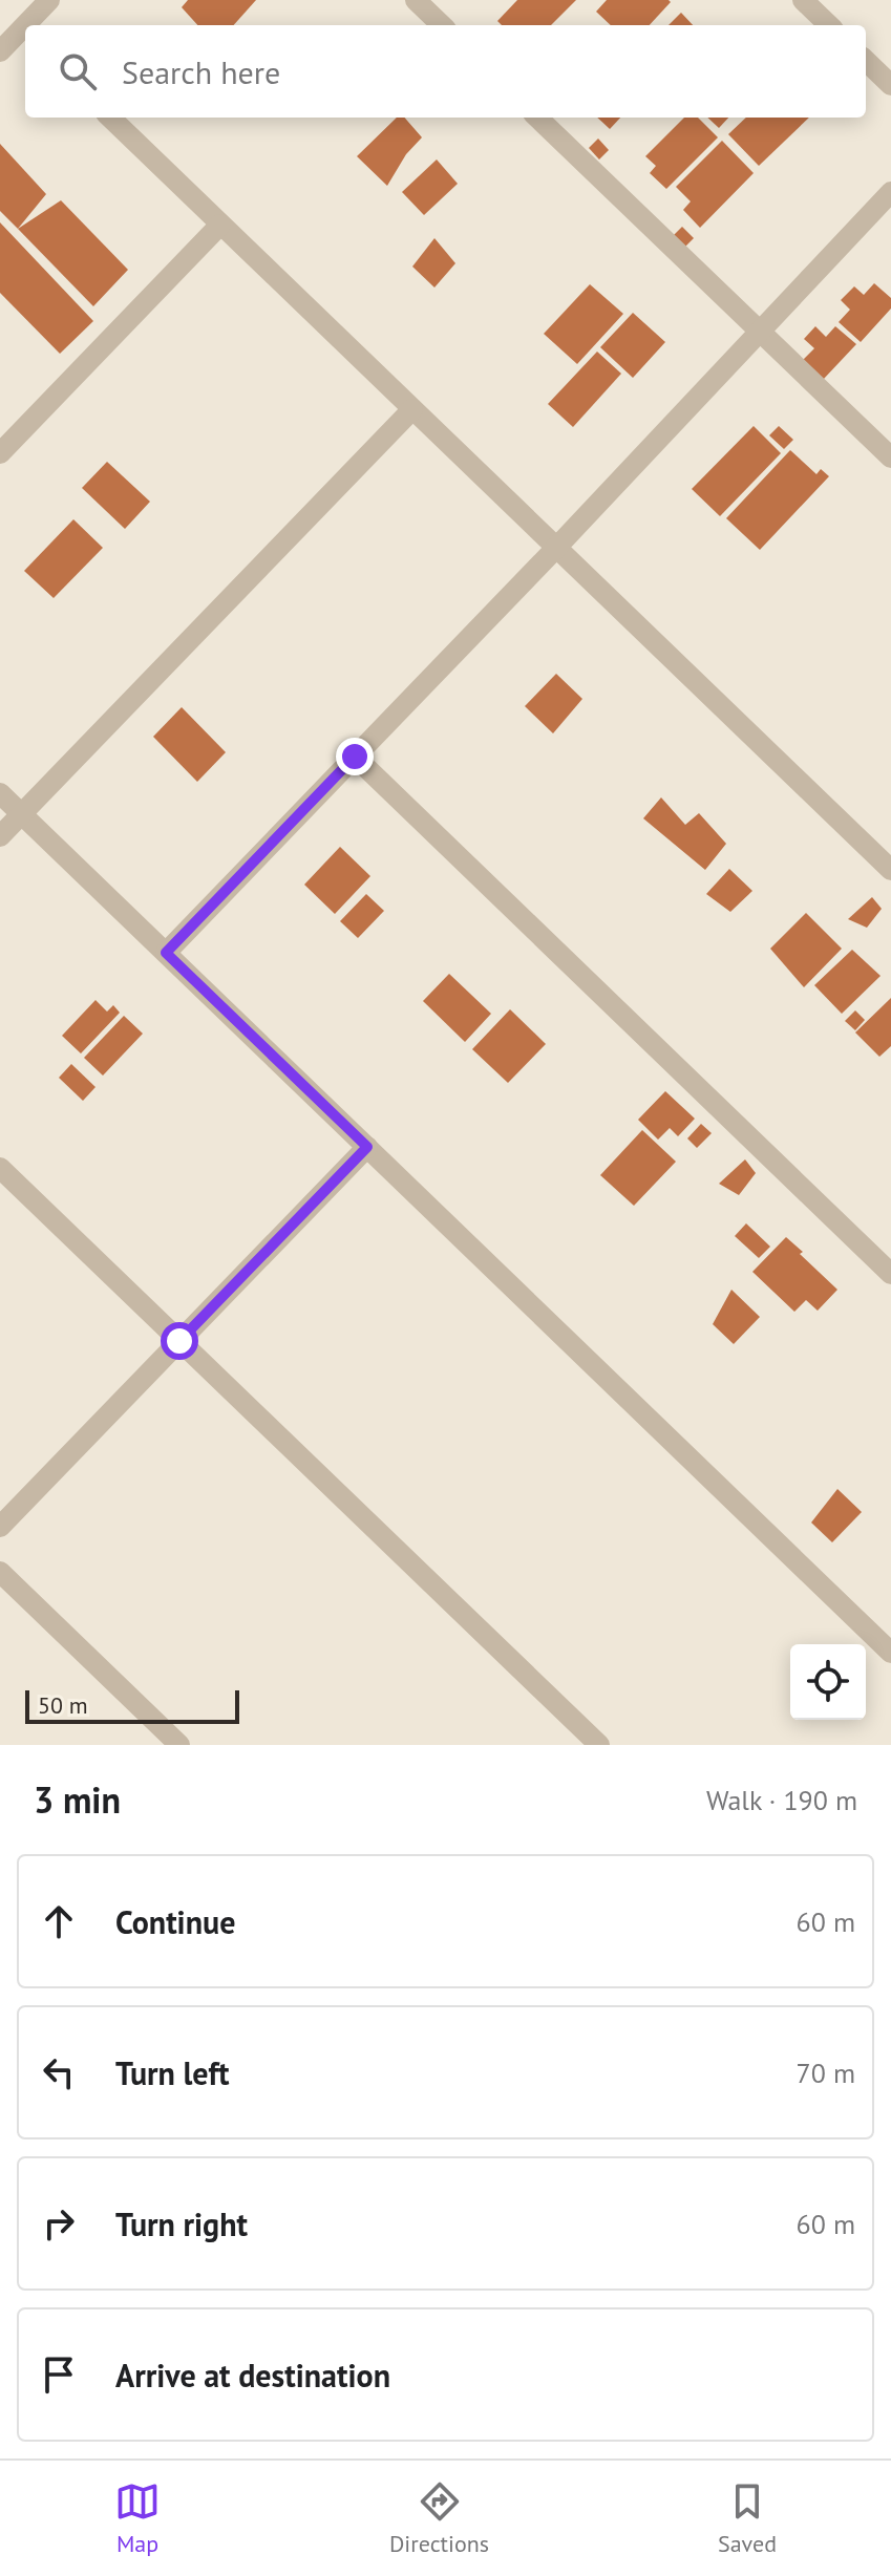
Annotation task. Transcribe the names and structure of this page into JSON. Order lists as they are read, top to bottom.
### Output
{
  "scale_bar": "50 m",
  "page": {
    "search": "Search here",
    "scale": "50 m",
    "heading": ["3 min", "Walk · 190 m"],
    "list": [
      ["Continue", "60 m"],
      ["Turn left", "70 m"],
      ["Turn right", "60 m"],
      "Arrive at destination"
    ],
    "nav": ["Map", "Directions", "Saved"]
  }
}
